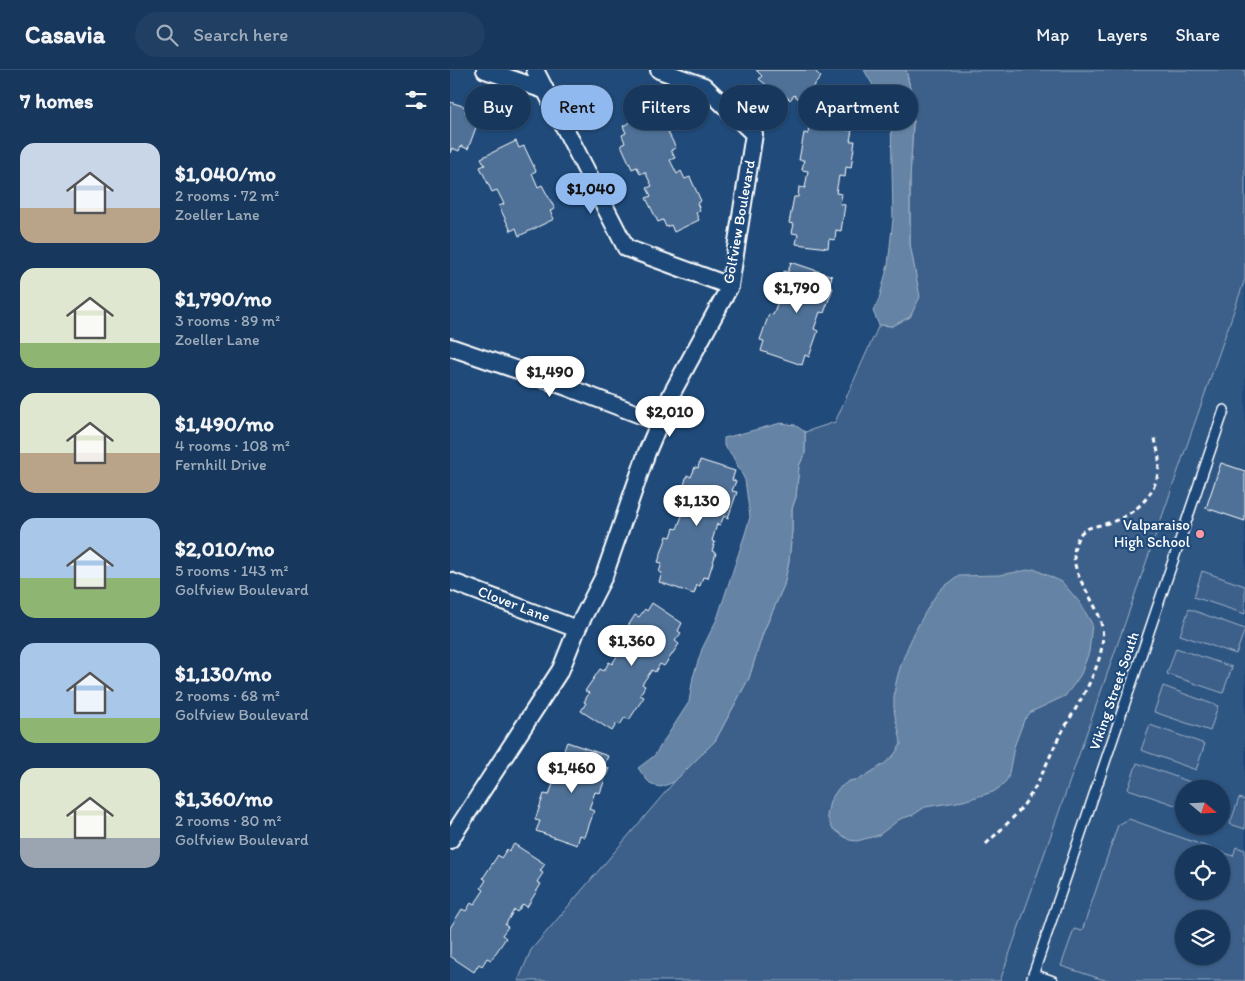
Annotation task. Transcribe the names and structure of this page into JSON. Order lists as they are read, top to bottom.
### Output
{
  "streets": {
    "street": ["Golfview Boulevard", "Clover Lane"],
    "lane": ["Viking Street South"]
  },
  "crossings": [
    ["Golfview Boulevard", "Clover Lane"]
  ],
  "places": ["Valparaiso High School"],
  "north": "right",
  "page": {
    "header": "Casavia",
    "search": "Search here",
    "nav": ["Map", "Layers", "Share"],
    "heading": "7 homes",
    "chip": [
      "Buy",
      "Rent",
      "Filters",
      "New",
      "Apartment"
    ],
    "list": [
      {
        "name": "$1,040/mo",
        "note": "2 rooms · 72 m² · Zoeller Lane"
      },
      {
        "name": "$1,790/mo",
        "note": "3 rooms · 89 m² · Zoeller Lane"
      },
      {
        "name": "$1,490/mo",
        "note": "4 rooms · 108 m² · Fernhill Drive"
      },
      {
        "name": "$2,010/mo",
        "note": "5 rooms · 143 m² · Golfview Boulevard"
      },
      {
        "name": "$1,130/mo",
        "note": "2 rooms · 68 m² · Golfview Boulevard"
      },
      {
        "name": "$1,360/mo",
        "note": "2 rooms · 80 m² · Golfview Boulevard"
      }
    ],
    "price": [
      "$1,040",
      "$1,790",
      "$1,490",
      "$2,010",
      "$1,130",
      "$1,360",
      "$1,460"
    ]
  }
}
